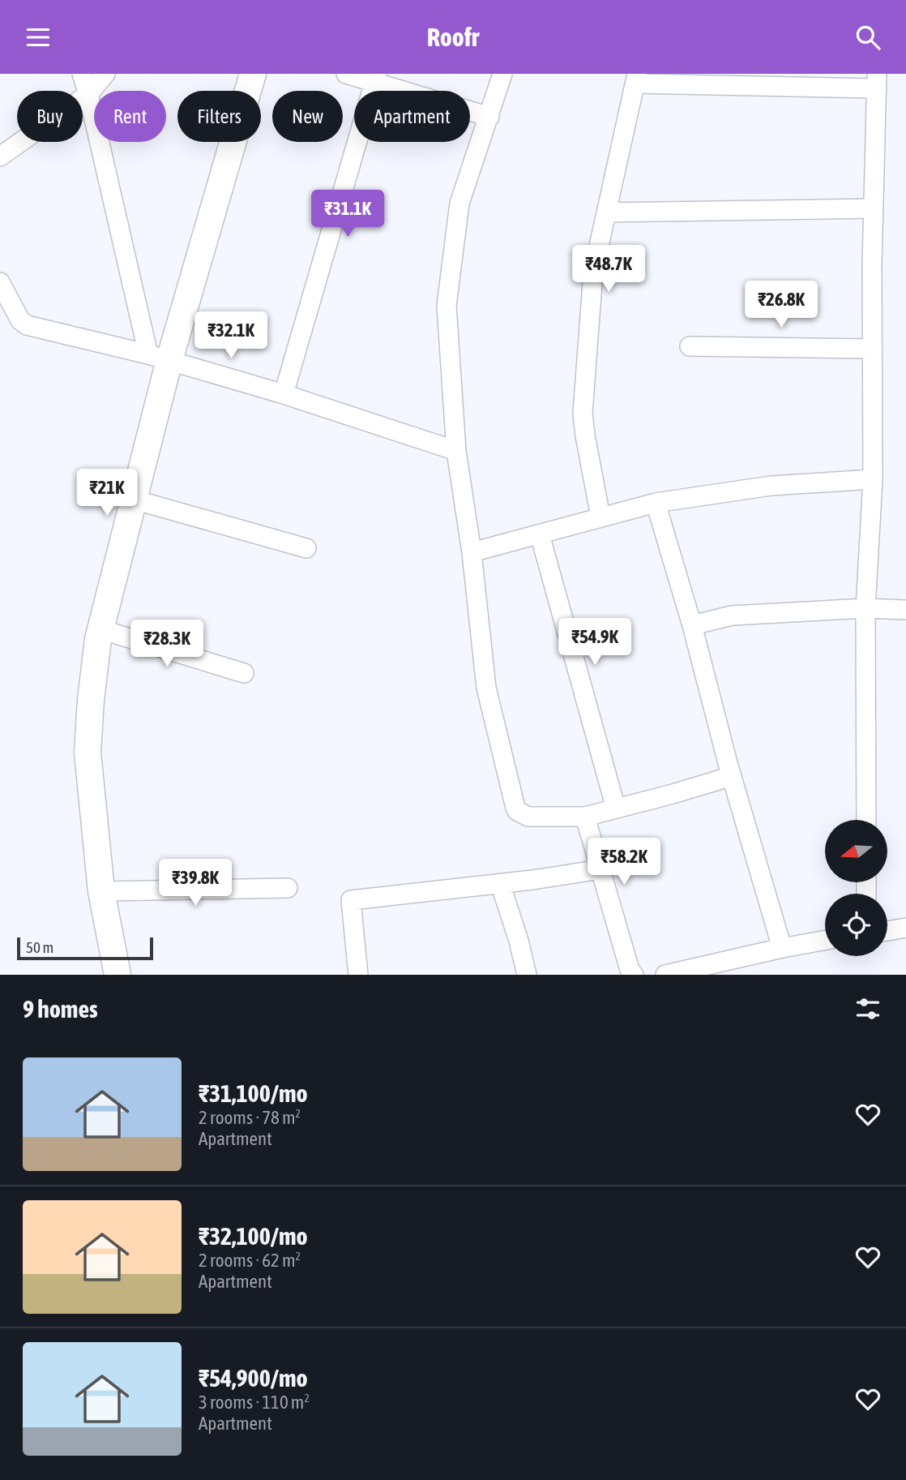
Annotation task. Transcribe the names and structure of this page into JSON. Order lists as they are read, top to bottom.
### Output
{
  "scale_bar": "50 m",
  "north": "left",
  "page": {
    "header": "Roofr",
    "chip": [
      "Buy",
      "Rent",
      "Filters",
      "New",
      "Apartment"
    ],
    "price": [
      "₹31.1K",
      "₹48.7K",
      "₹26.8K",
      "₹32.1K",
      "₹21K",
      "₹54.9K",
      "₹28.3K",
      "₹58.2K",
      "₹39.8K"
    ],
    "scale": "50 m",
    "heading": "9 homes",
    "list": [
      {
        "name": "₹31,100/mo",
        "note": "2 rooms · 78 m² · Apartment"
      },
      {
        "name": "₹32,100/mo",
        "note": "2 rooms · 62 m² · Apartment"
      },
      {
        "name": "₹54,900/mo",
        "note": "3 rooms · 110 m² · Apartment"
      }
    ]
  }
}
